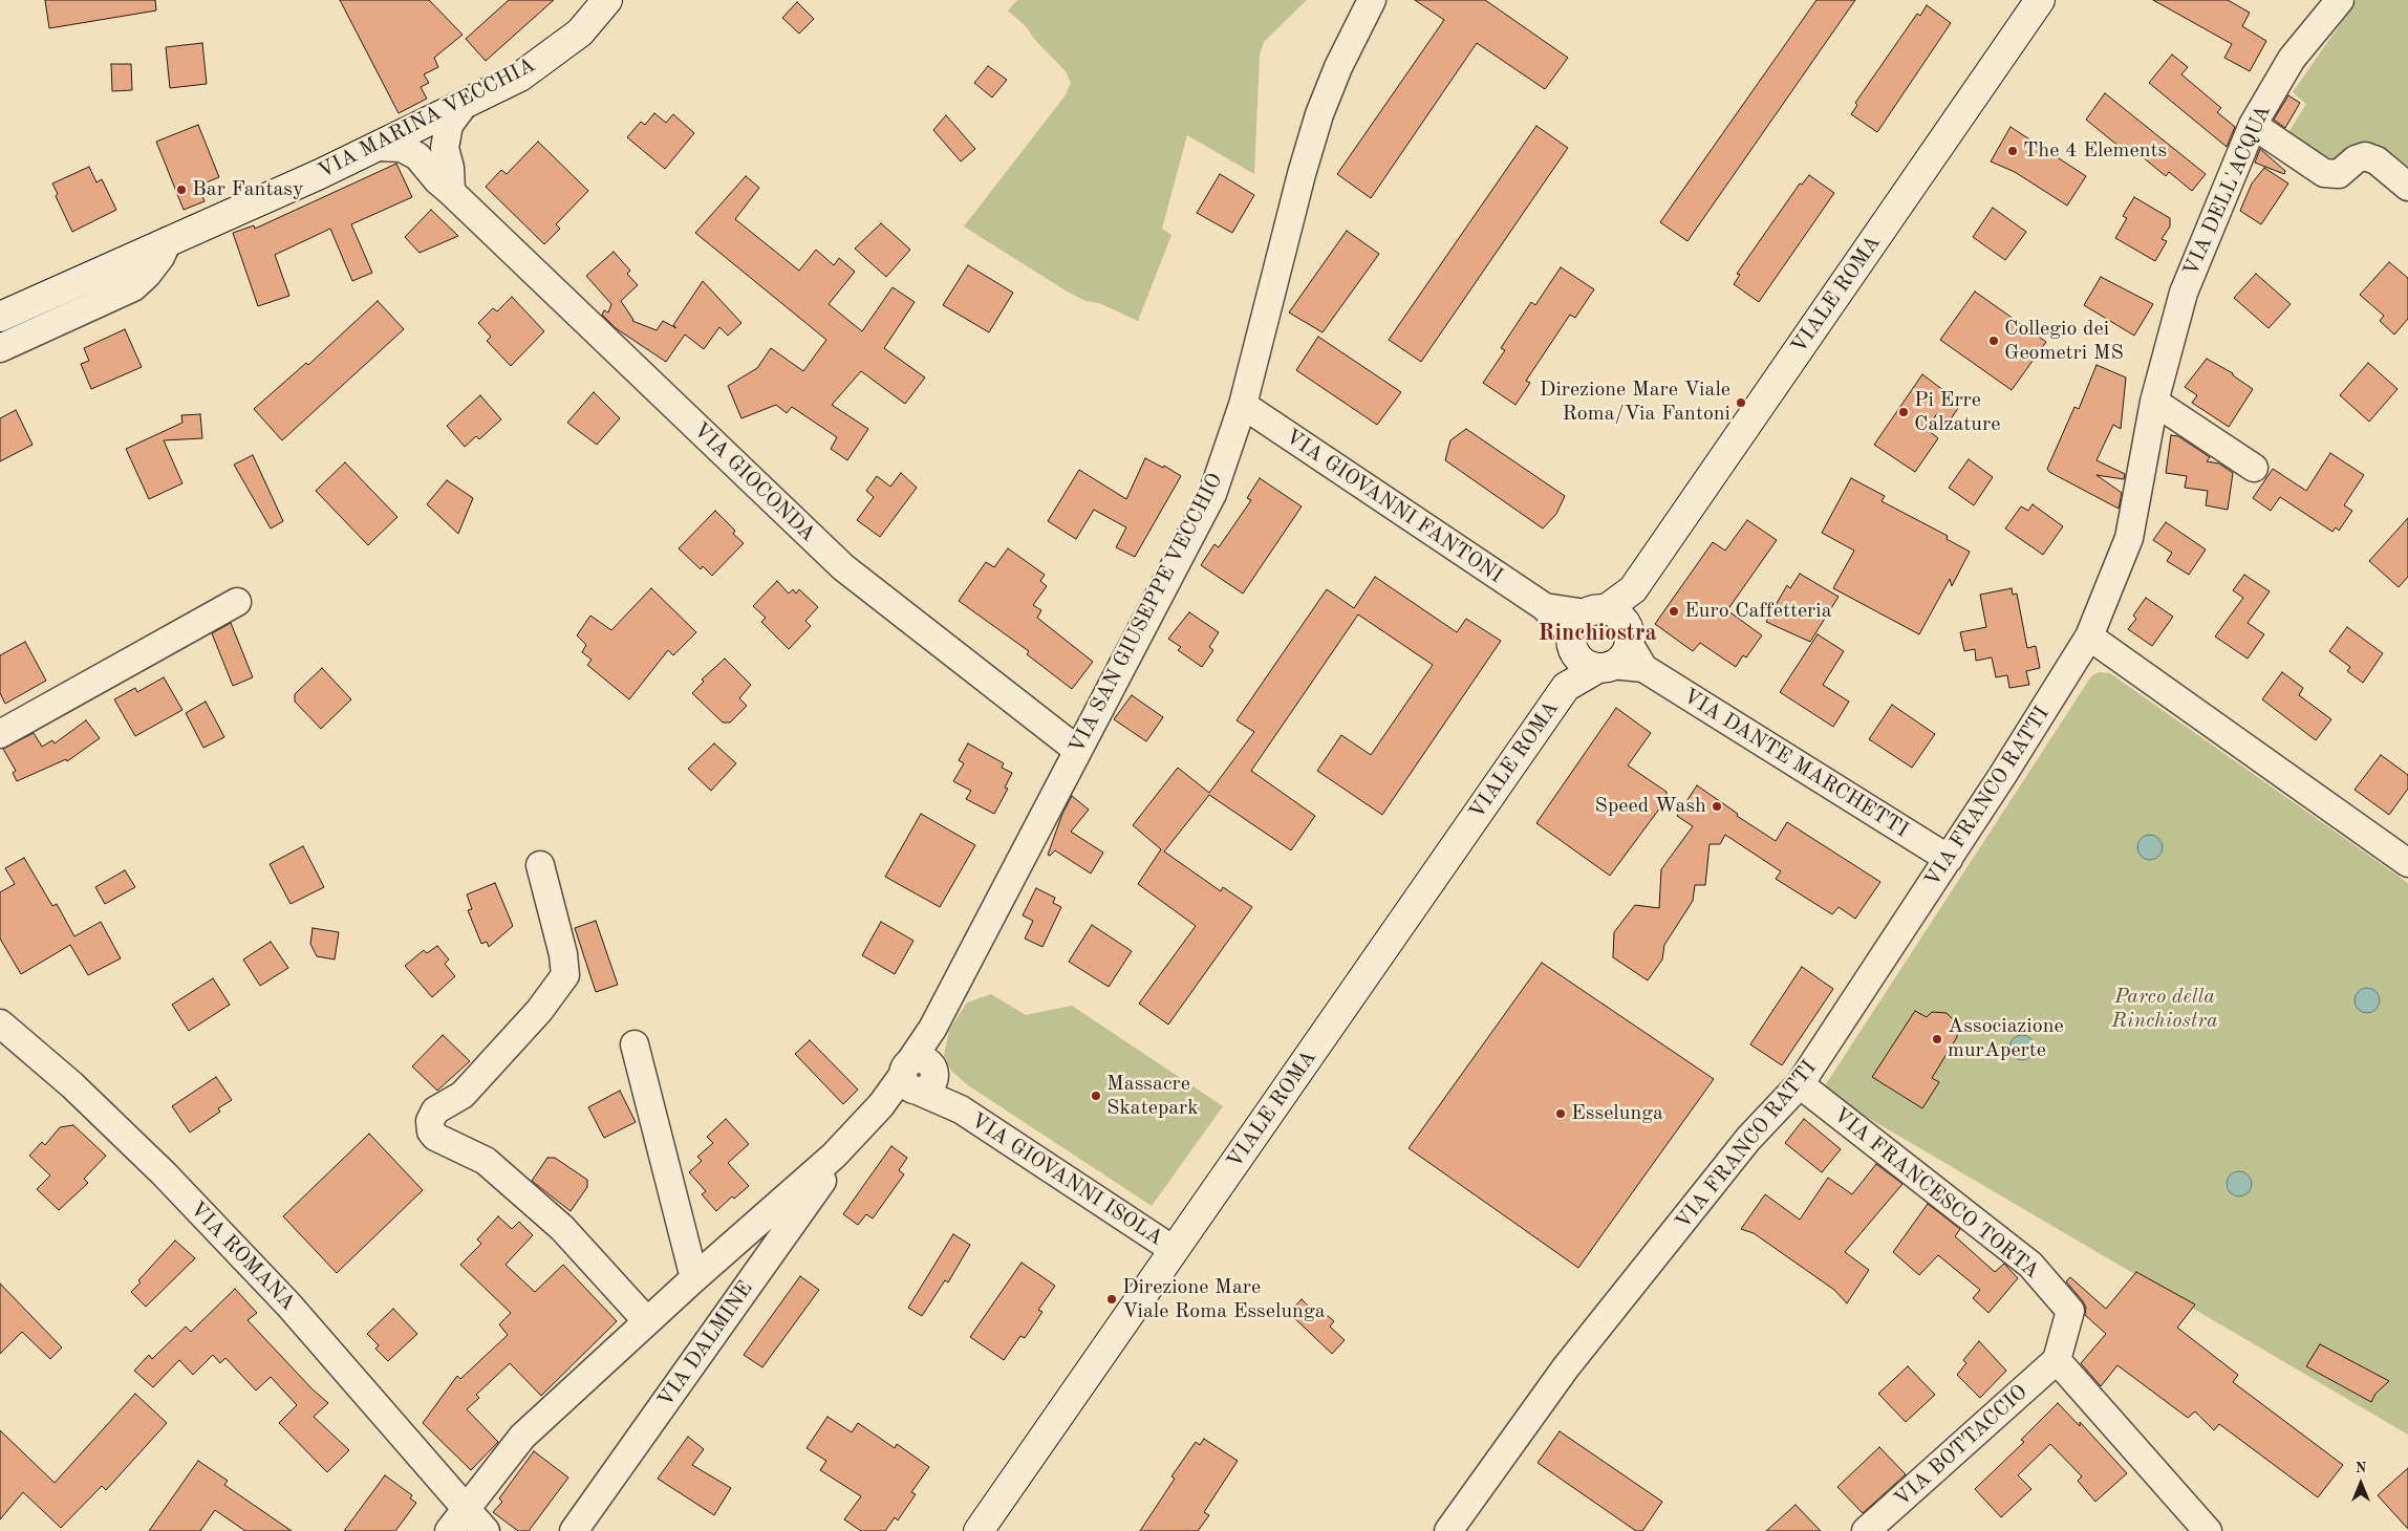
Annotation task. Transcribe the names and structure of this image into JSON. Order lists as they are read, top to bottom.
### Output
{
  "streets": {
    "main road": ["VIA MARINA VECCHIA", "VIALE ROMA"],
    "street": [
      "VIA DELL'ACQUA",
      "VIA GIOCONDA",
      "VIA GIOVANNI FANTONI",
      "VIA SAN GIUSEPPE VECCHIO",
      "VIA DANTE MARCHETTI",
      "VIA FRANCO RATTI",
      "VIA GIOVANNI ISOLA",
      "VIA FRANCESCO TORTA",
      "VIA ROMANA",
      "VIA DALMINE",
      "VIA BOTTACCIO"
    ]
  },
  "crossings": [
    ["VIA MARINA VECCHIA", "VIA GIOCONDA"],
    ["VIA DELL'ACQUA", "VIA FRANCO RATTI"],
    ["VIALE ROMA", "VIA GIOVANNI FANTONI"],
    ["VIALE ROMA", "VIA DANTE MARCHETTI"],
    ["VIALE ROMA", "VIA GIOVANNI ISOLA"],
    ["VIA GIOCONDA", "VIA SAN GIUSEPPE VECCHIO"],
    ["VIA GIOVANNI FANTONI", "VIA SAN GIUSEPPE VECCHIO"],
    ["VIA GIOVANNI FANTONI", "VIA DANTE MARCHETTI"],
    ["VIA SAN GIUSEPPE VECCHIO", "VIA GIOVANNI ISOLA"],
    ["VIA DANTE MARCHETTI", "VIA FRANCO RATTI"],
    ["VIA FRANCO RATTI", "VIA FRANCESCO TORTA"],
    ["VIA FRANCESCO TORTA", "VIA BOTTACCIO"]
  ],
  "districts": ["Rinchiostra"],
  "parks": ["Parco della Rinchiostra"],
  "places": [
    "The 4 Elements",
    "Bar Fantasy",
    "Collegio dei Geometri MS",
    "Direzione Mare Viale Roma/Via Fantoni",
    "Pi Erre Calzature",
    "Euro Caffetteria",
    "Speed Wash",
    "Associazione murAperte",
    "Massacre Skatepark",
    "Esselunga",
    "Direzione Mare Viale Roma Esselunga"
  ],
  "north": "top"
}
